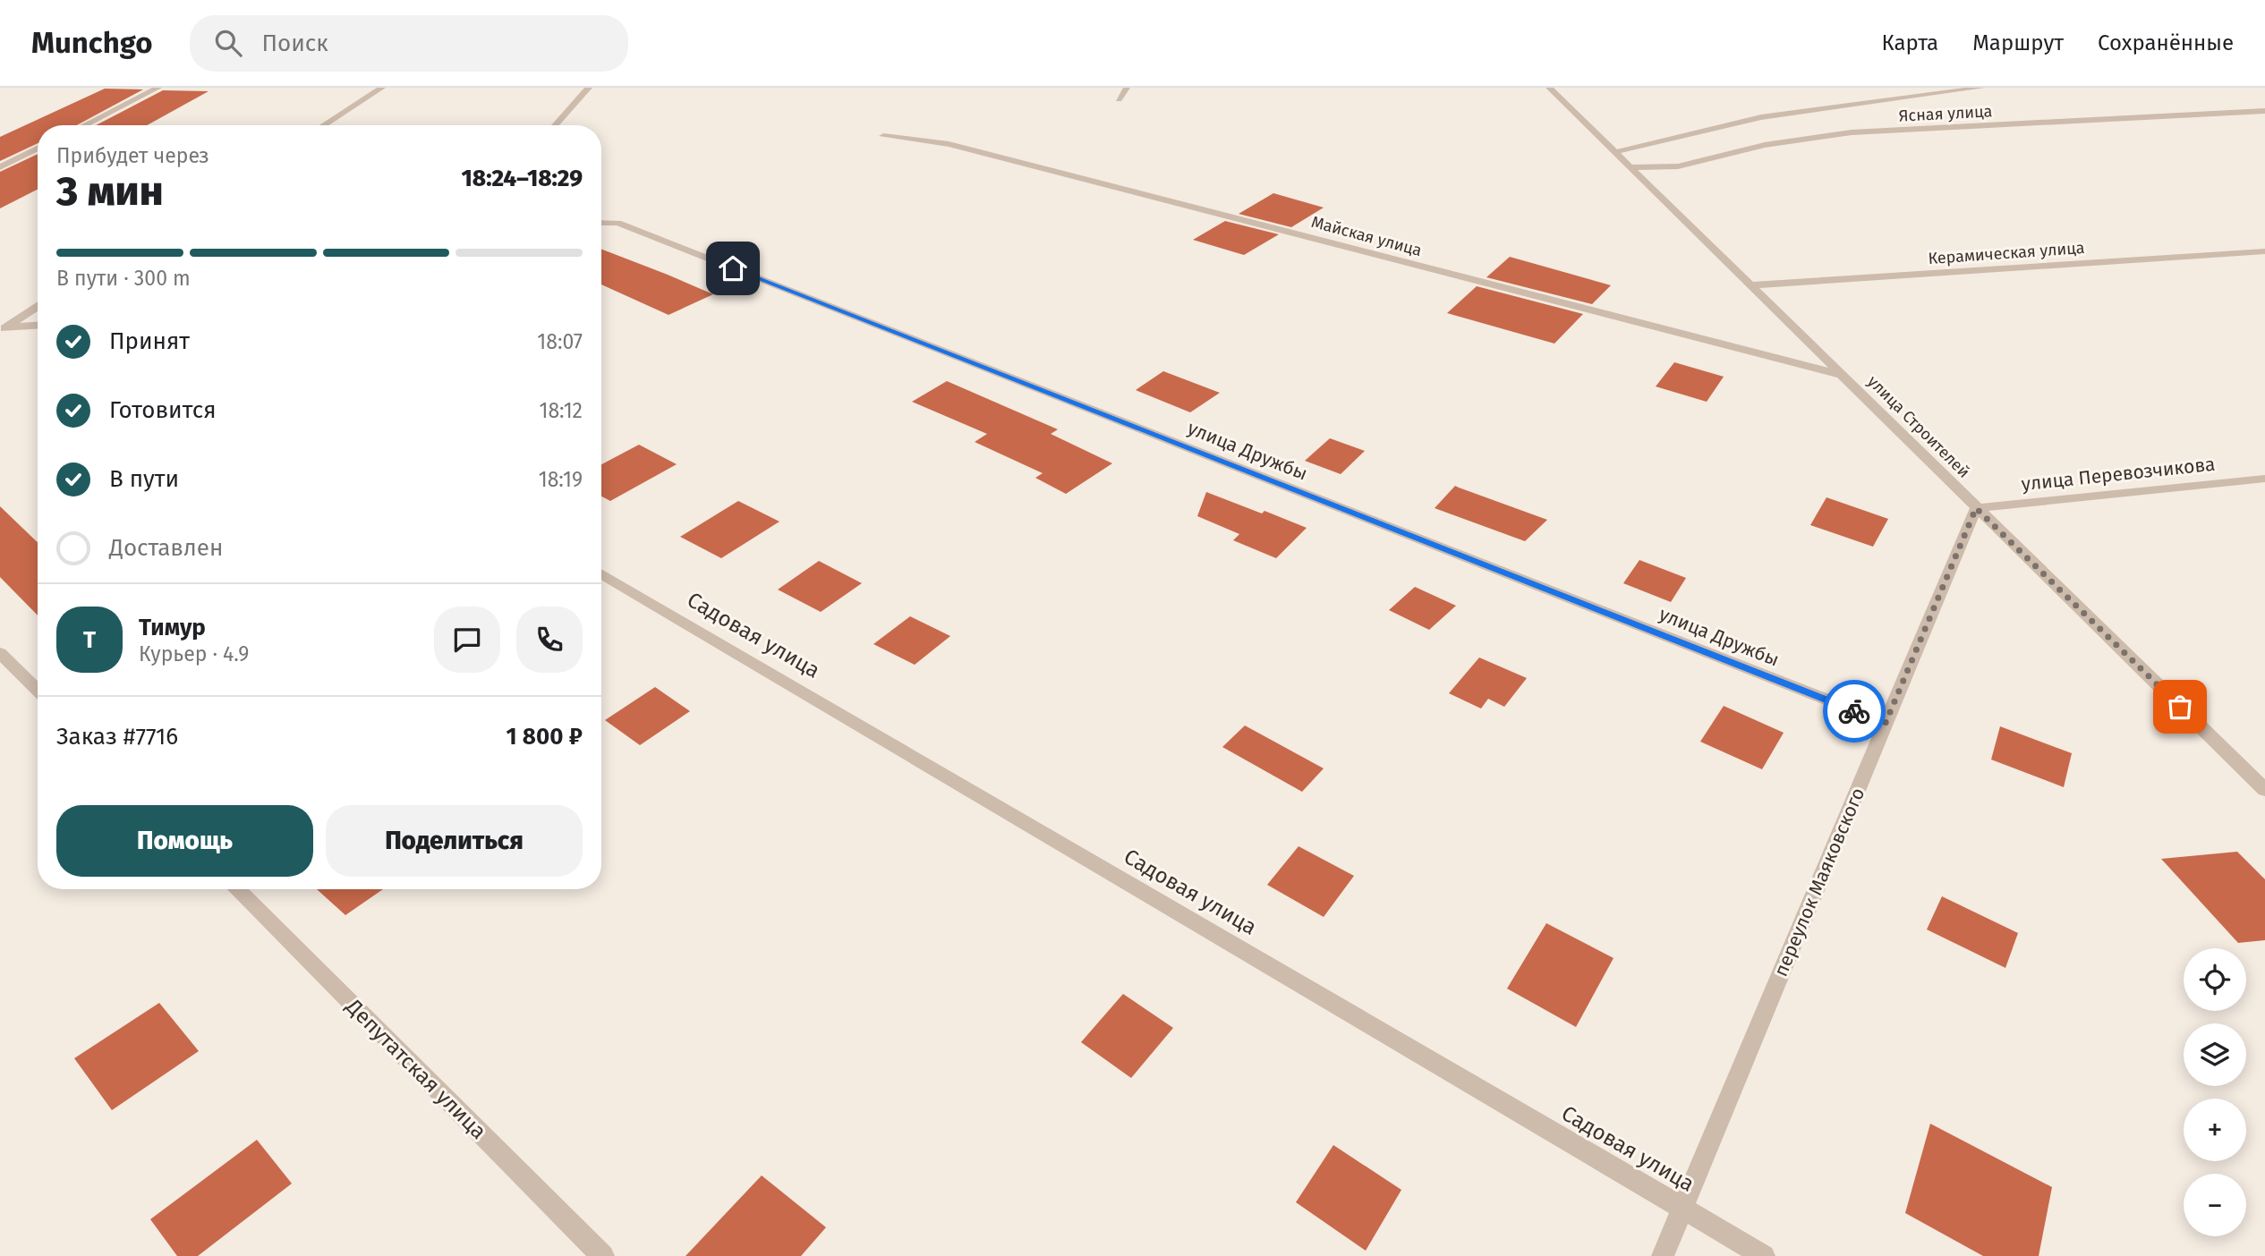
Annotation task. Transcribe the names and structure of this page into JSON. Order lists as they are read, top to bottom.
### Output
{
  "streets": {
    "street": [
      "Ясная улица",
      "Майская улица",
      "Керамическая улица",
      "улица Строителей",
      "улица Дружбы",
      "улица Перевозчикова",
      "Садовая улица",
      "переулок Маяковского",
      "Депутатская улица"
    ]
  },
  "crossings": [
    ["Ясная улица", "улица Строителей"],
    ["Майская улица", "улица Строителей"],
    ["Керамическая улица", "улица Строителей"],
    ["улица Строителей", "улица Перевозчикова"],
    ["улица Строителей", "переулок Маяковского"],
    ["улица Дружбы", "переулок Маяковского"],
    ["улица Перевозчикова", "переулок Маяковского"],
    ["Садовая улица", "переулок Маяковского"]
  ],
  "page": {
    "header": "Munchgo",
    "search": "Поиск",
    "nav": ["Карта", "Маршрут", "Сохранённые"],
    "heading": ["3 мин", "Прибудет через", "18:24–18:29"],
    "panel": [
      "Тимур",
      "Курьер · 4.9",
      "Заказ #7716",
      "1 800 ₽"
    ],
    "bar": "В пути · 300 m",
    "list": [
      ["Принят", "18:07"],
      ["Готовится", "18:12"],
      ["В пути", "18:19"],
      "Доставлен"
    ],
    "round": "Т",
    "buttons": ["Помощь", "Поделиться"],
    "map_buttons": ["+", "−"]
  }
}
